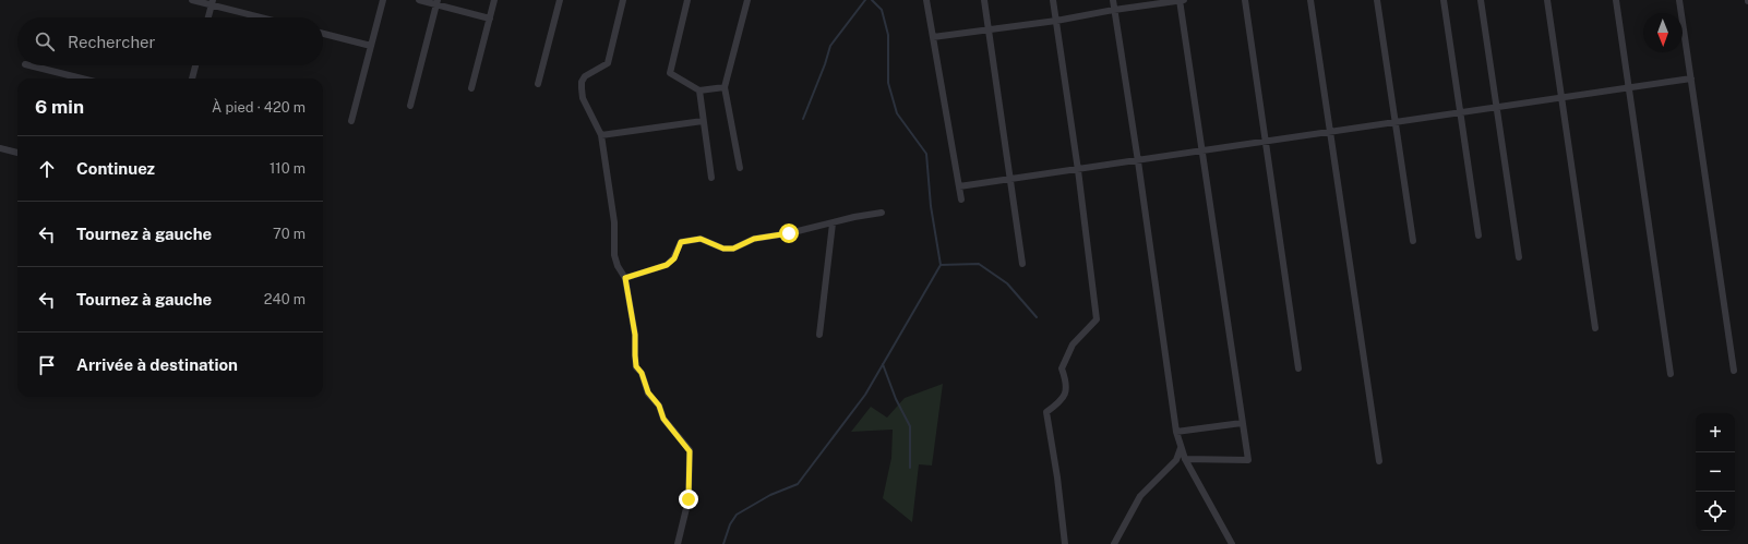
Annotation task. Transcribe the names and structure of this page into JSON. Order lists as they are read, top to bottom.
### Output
{
  "north": "bottom",
  "page": {
    "search": "Rechercher",
    "heading": ["6 min", "À pied · 420 m"],
    "list": [
      ["Continuez", "110 m"],
      ["Tournez à gauche", "70 m"],
      ["Tournez à gauche", "240 m"],
      "Arrivée à destination"
    ],
    "map_buttons": ["+", "−"]
  }
}
